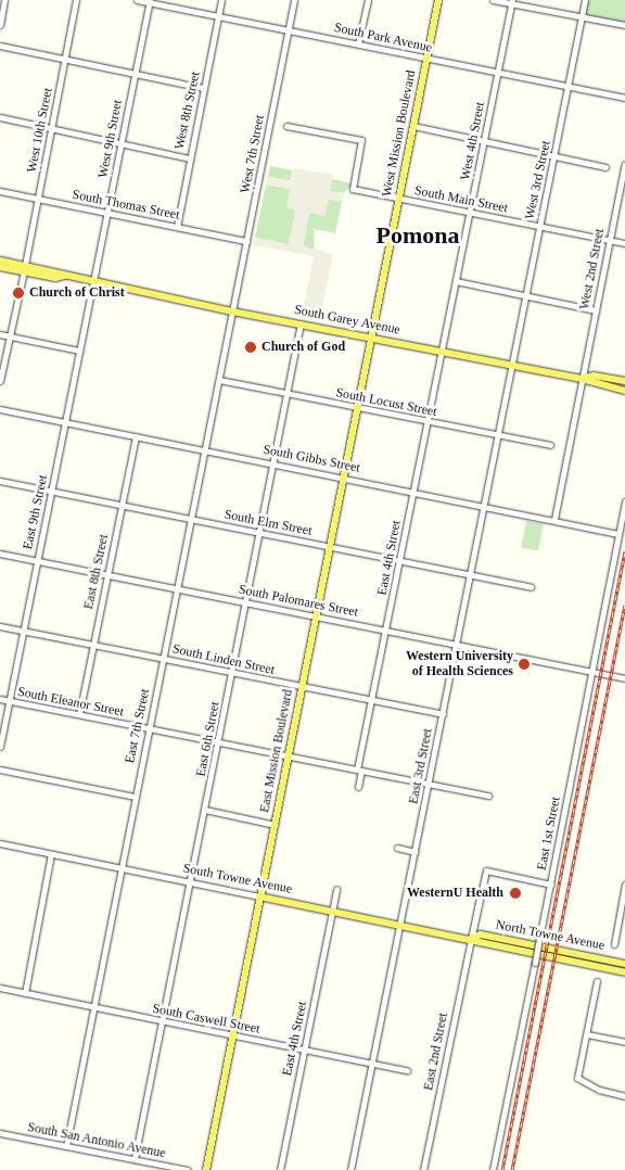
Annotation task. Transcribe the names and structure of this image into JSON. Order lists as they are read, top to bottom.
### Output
{
  "streets": {
    "main road": [
      "West Mission Boulevard",
      "South Garey Avenue",
      "East Mission Boulevard",
      "South Towne Avenue",
      "North Towne Avenue"
    ],
    "street": [
      "South Park Avenue",
      "West 8th Street",
      "West 10th Street",
      "West 9th Street",
      "West 4th Street",
      "West 7th Street",
      "West 3rd Street",
      "South Main Street",
      "South Thomas Street",
      "West 2nd Street",
      "South Locust Street",
      "South Gibbs Street",
      "East 9th Street",
      "South Elm Street",
      "East 4th Street",
      "East 8th Street",
      "South Palomares Street",
      "South Linden Street",
      "South Eleanor Street",
      "East 7th Street",
      "East 6th Street",
      "East 3rd Street",
      "East 1st Street",
      "South Caswell Street",
      "East 2nd Street",
      "South San Antonio Avenue"
    ]
  },
  "crossings": [
    ["South Park Avenue", "West 8th Street"],
    ["South Park Avenue", "West Mission Boulevard"],
    ["South Park Avenue", "West 9th Street"],
    ["South Park Avenue", "West 4th Street"],
    ["South Park Avenue", "West 7th Street"],
    ["South Park Avenue", "West 3rd Street"],
    ["West 8th Street", "South Thomas Street"],
    ["West 10th Street", "South Thomas Street"],
    ["West 10th Street", "South Garey Avenue"],
    ["West Mission Boulevard", "South Main Street"],
    ["West Mission Boulevard", "South Garey Avenue"],
    ["West Mission Boulevard", "East Mission Boulevard"],
    ["West 9th Street", "South Thomas Street"],
    ["West 9th Street", "South Garey Avenue"],
    ["West 9th Street", "East 9th Street"],
    ["West 4th Street", "South Main Street"],
    ["West 4th Street", "South Garey Avenue"],
    ["West 4th Street", "East 4th Street"],
    ["West 7th Street", "South Thomas Street"],
    ["West 7th Street", "South Garey Avenue"],
    ["West 7th Street", "East 7th Street"],
    ["West 3rd Street", "South Main Street"],
    ["West 3rd Street", "South Garey Avenue"],
    ["West 3rd Street", "East 3rd Street"],
    ["South Main Street", "West 2nd Street"],
    ["West 2nd Street", "South Garey Avenue"],
    ["South Garey Avenue", "East 9th Street"],
    ["South Garey Avenue", "East 4th Street"],
    ["South Garey Avenue", "East 7th Street"],
    ["South Garey Avenue", "East 6th Street"],
    ["South Garey Avenue", "East Mission Boulevard"],
    ["South Garey Avenue", "East 3rd Street"],
    ["South Locust Street", "East 4th Street"],
    ["South Locust Street", "East 7th Street"],
    ["South Locust Street", "East 6th Street"],
    ["South Locust Street", "East Mission Boulevard"],
    ["South Locust Street", "East 3rd Street"],
    ["South Gibbs Street", "East 9th Street"],
    ["South Gibbs Street", "East 4th Street"],
    ["South Gibbs Street", "East 8th Street"],
    ["South Gibbs Street", "East 7th Street"],
    ["South Gibbs Street", "East 6th Street"],
    ["South Gibbs Street", "East Mission Boulevard"],
    ["South Gibbs Street", "East 3rd Street"],
    ["South Gibbs Street", "East 1st Street"],
    ["East 9th Street", "South Elm Street"],
    ["East 9th Street", "South Palomares Street"],
    ["East 9th Street", "South Linden Street"],
    ["East 9th Street", "South Eleanor Street"],
    ["South Elm Street", "East 4th Street"],
    ["South Elm Street", "East 8th Street"],
    ["South Elm Street", "East 7th Street"],
    ["South Elm Street", "East 6th Street"],
    ["South Elm Street", "East Mission Boulevard"],
    ["South Elm Street", "East 3rd Street"],
    ["East 4th Street", "South Palomares Street"],
    ["East 4th Street", "South Linden Street"],
    ["East 4th Street", "South Eleanor Street"],
    ["East 4th Street", "South Towne Avenue"],
    ["East 4th Street", "South Caswell Street"],
    ["East 8th Street", "South Palomares Street"],
    ["East 8th Street", "South Linden Street"],
    ["East 8th Street", "South Eleanor Street"],
    ["South Palomares Street", "East 7th Street"],
    ["South Palomares Street", "East 6th Street"],
    ["South Palomares Street", "East Mission Boulevard"],
    ["South Palomares Street", "East 3rd Street"],
    ["South Palomares Street", "East 1st Street"],
    ["South Linden Street", "East 7th Street"],
    ["South Linden Street", "East 6th Street"],
    ["South Linden Street", "East Mission Boulevard"],
    ["South Linden Street", "East 3rd Street"],
    ["South Eleanor Street", "East 7th Street"],
    ["South Eleanor Street", "East 6th Street"],
    ["South Eleanor Street", "East Mission Boulevard"],
    ["South Eleanor Street", "East 3rd Street"],
    ["East 7th Street", "South Towne Avenue"],
    ["East 7th Street", "South Caswell Street"],
    ["East 7th Street", "South San Antonio Avenue"],
    ["East 6th Street", "South Towne Avenue"],
    ["East 6th Street", "South Caswell Street"],
    ["East 6th Street", "South San Antonio Avenue"],
    ["East Mission Boulevard", "South Towne Avenue"],
    ["East Mission Boulevard", "South Caswell Street"],
    ["East 3rd Street", "South Towne Avenue"],
    ["East 3rd Street", "South Caswell Street"],
    ["East 1st Street", "East 2nd Street"],
    ["South Towne Avenue", "North Towne Avenue"],
    ["South Towne Avenue", "East 2nd Street"],
    ["North Towne Avenue", "East 2nd Street"]
  ],
  "districts": ["Pomona"],
  "places": [
    "Church of Christ",
    "Church of God",
    "Western University of Health Sciences",
    "WesternU Health"
  ]
}
